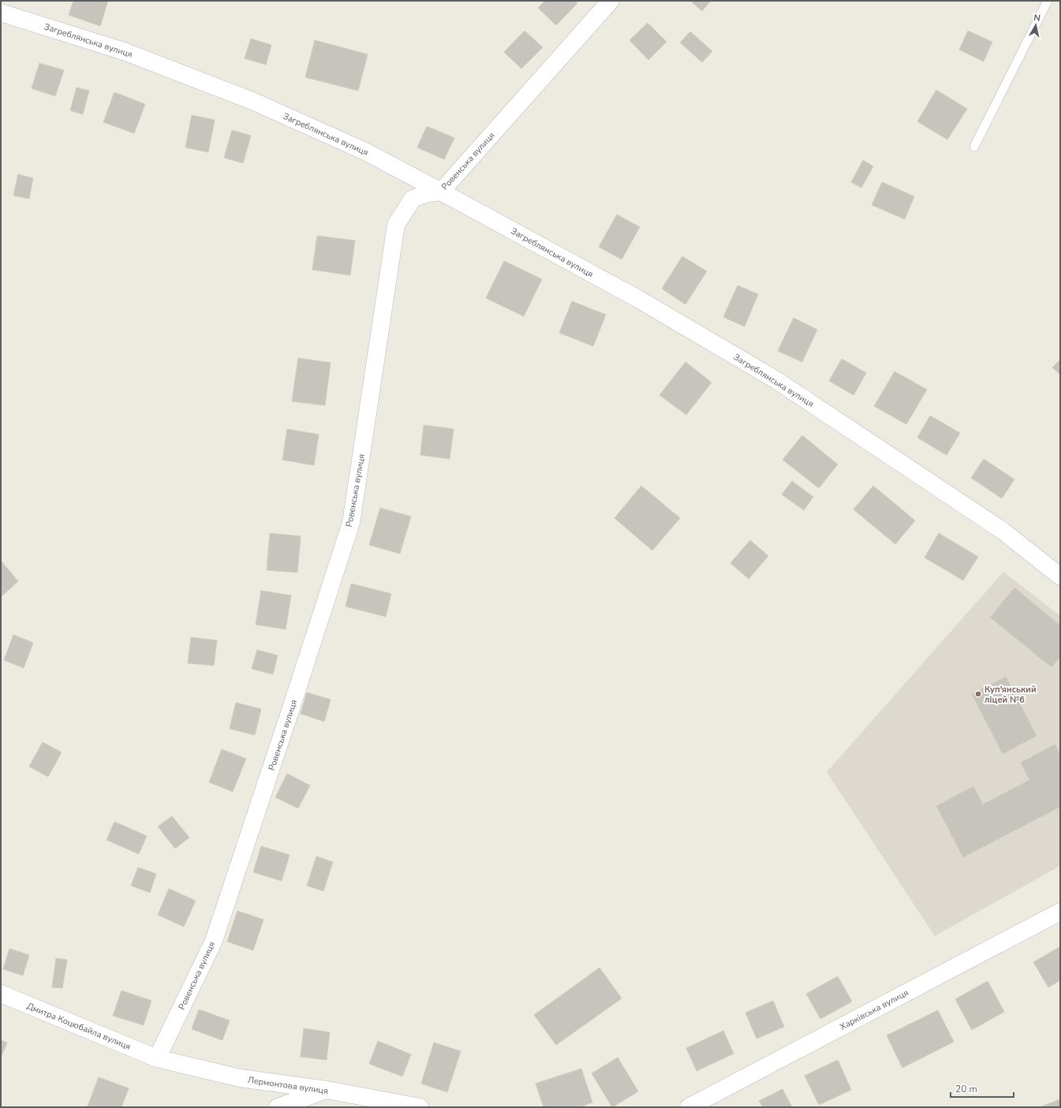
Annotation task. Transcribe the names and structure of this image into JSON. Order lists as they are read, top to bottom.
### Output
{
  "streets": {
    "street": [
      "Загреблянська вулиця",
      "Ровенська вулиця",
      "Харківська вулиця",
      "Дмитра Коцюбайла вулиця",
      "Лермонтова вулиця"
    ]
  },
  "crossings": [
    ["Загреблянська вулиця", "Ровенська вулиця"],
    ["Ровенська вулиця", "Дмитра Коцюбайла вулиця"],
    ["Ровенська вулиця", "Лермонтова вулиця"],
    ["Дмитра Коцюбайла вулиця", "Лермонтова вулиця"]
  ],
  "places": ["Куп'янський ліцей №6"],
  "scale_bar": "20 m",
  "north": "top"
}
